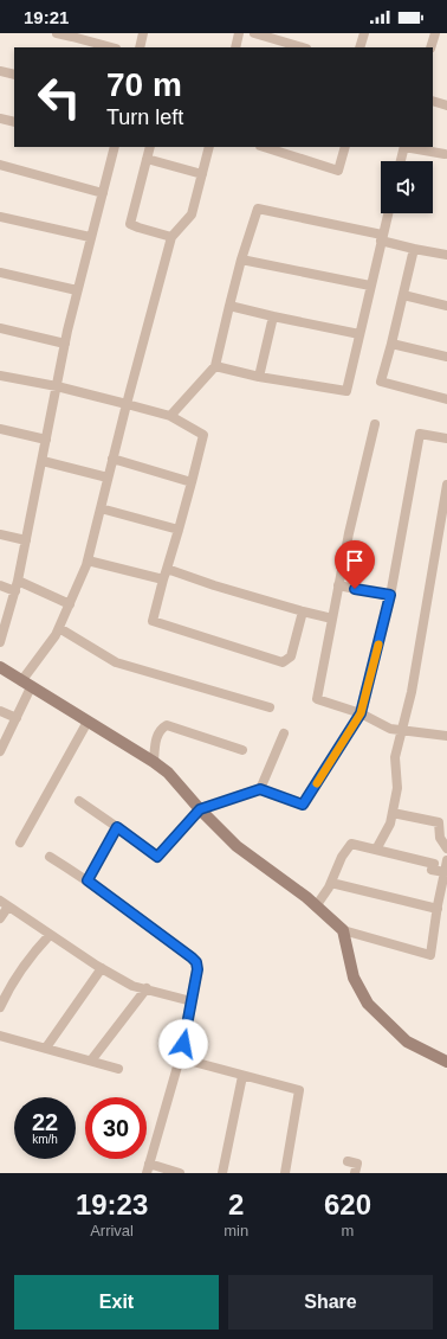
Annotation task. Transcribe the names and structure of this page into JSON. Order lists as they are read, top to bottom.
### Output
{
  "page": {
    "status": "19:21",
    "turn": ["70 m", "Turn left"],
    "speed": "22 km/h",
    "limit": "30",
    "eta": [
      "19:23",
      "Arrival",
      "2",
      "min",
      "620",
      "m"
    ],
    "buttons": ["Exit", "Share"]
  }
}
